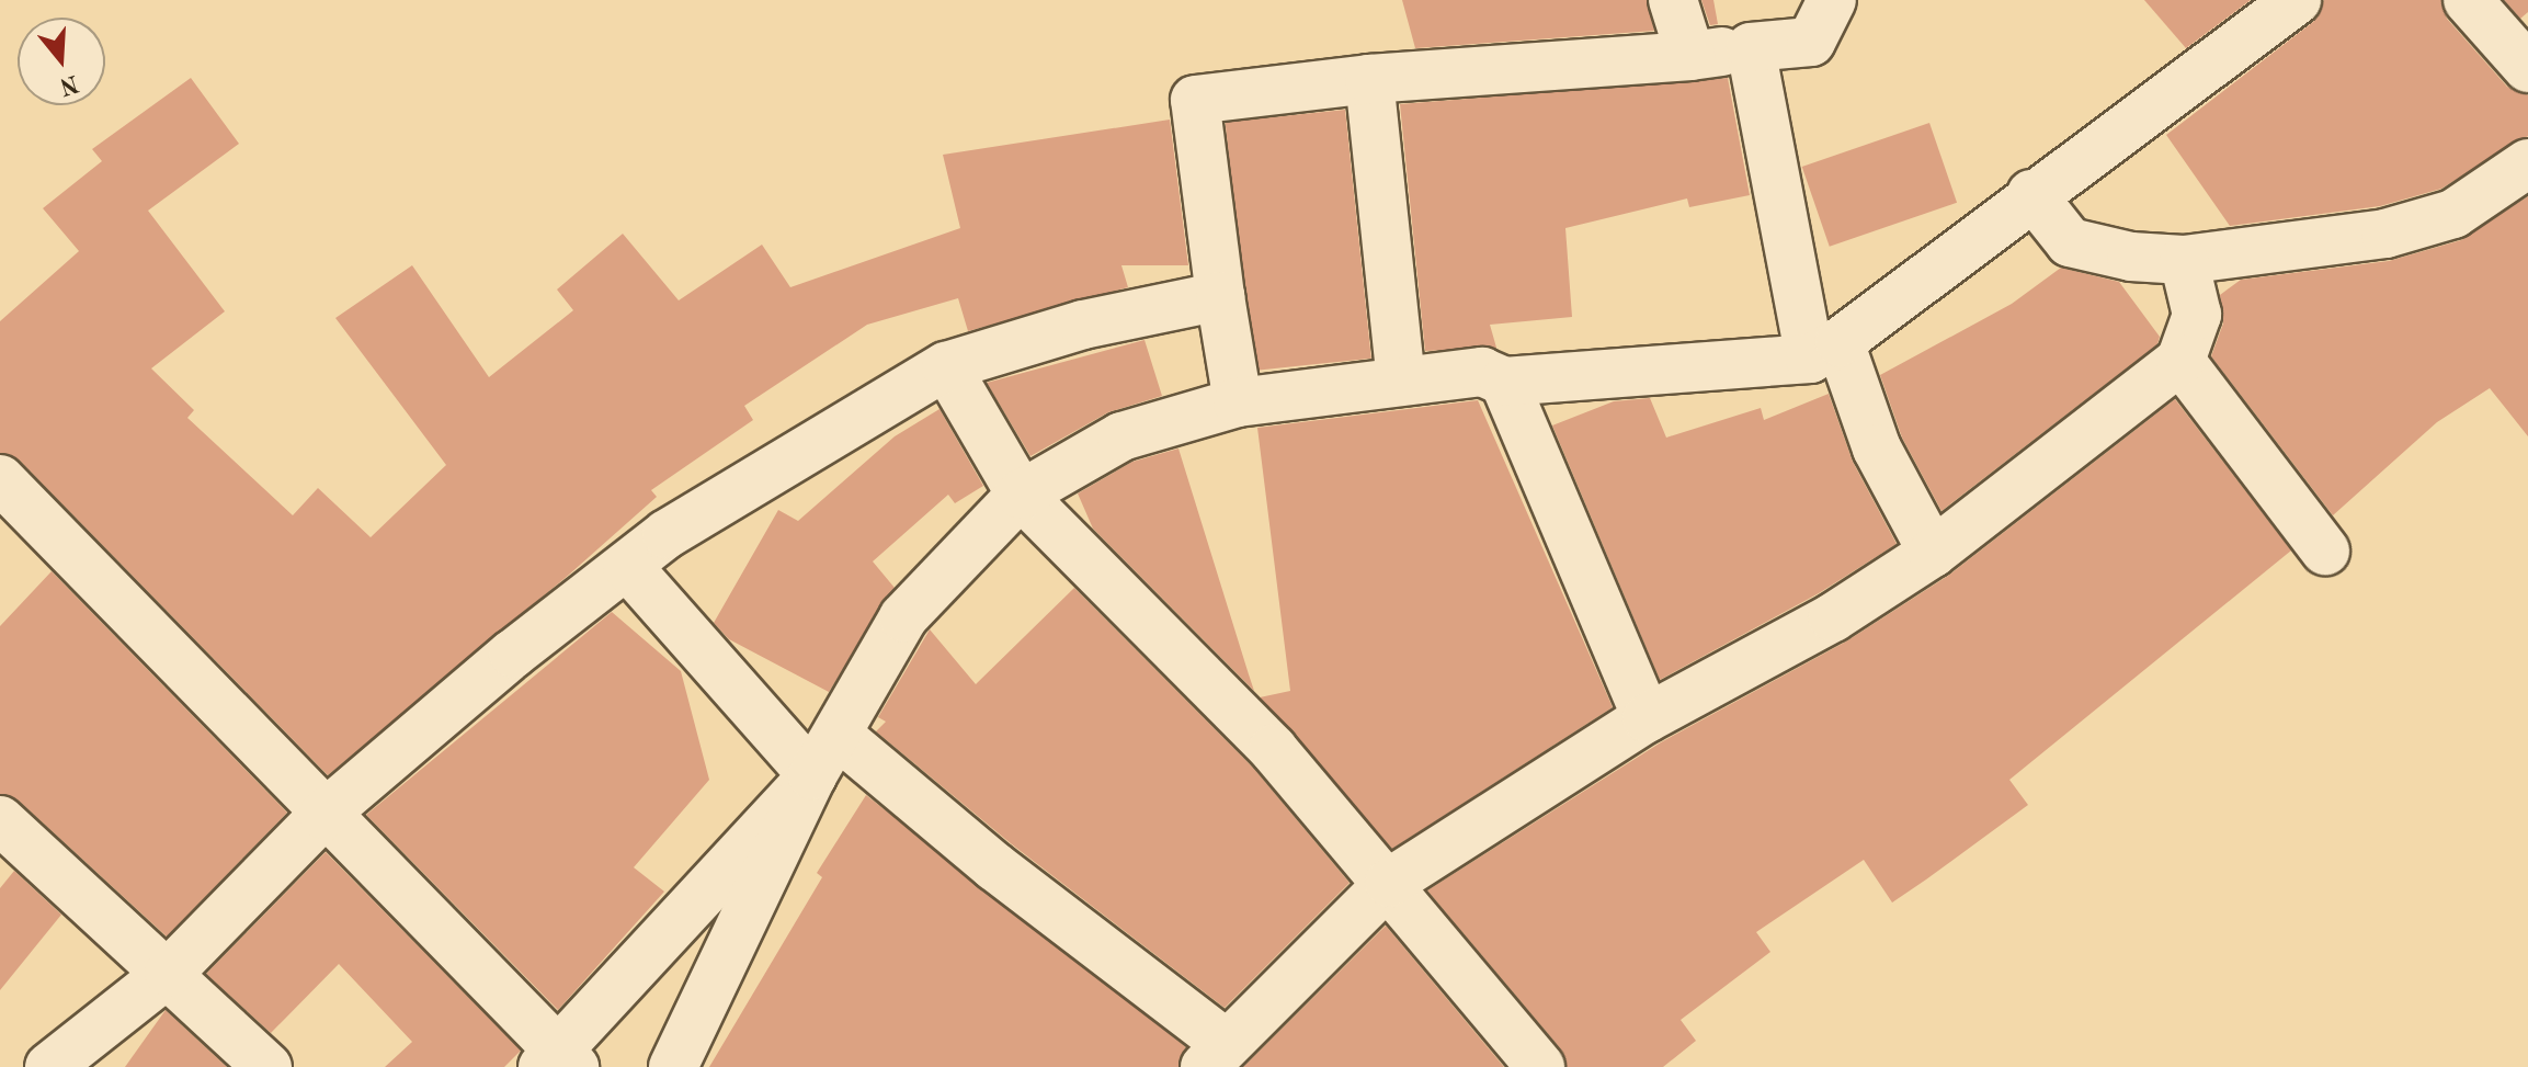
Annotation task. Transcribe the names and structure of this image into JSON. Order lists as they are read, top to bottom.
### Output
{
  "north": "bottom"
}
